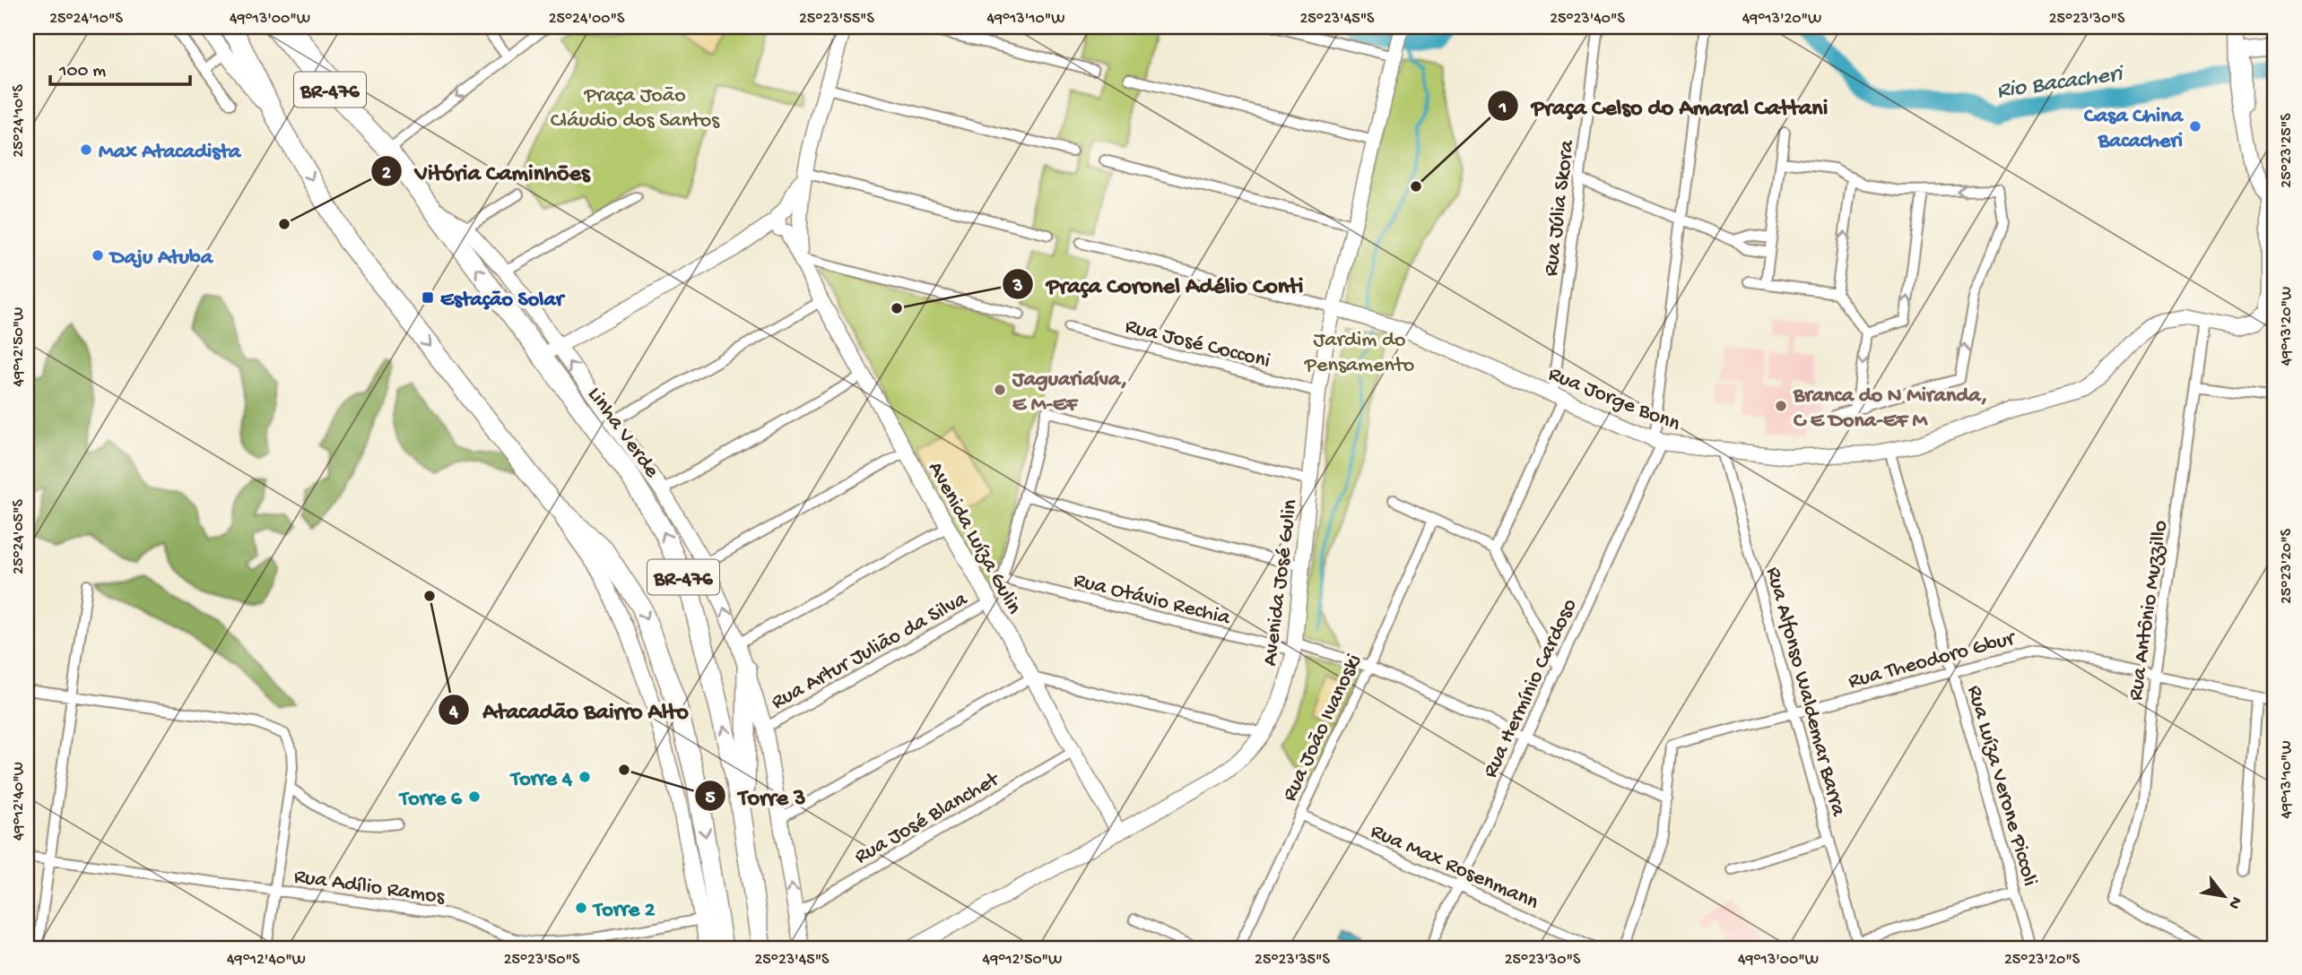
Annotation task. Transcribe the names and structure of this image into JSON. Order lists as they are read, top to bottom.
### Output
{
  "streets": {
    "highway": ["BR-476", "Linha Verde"],
    "street": [
      "Rua Júlia Skora",
      "Rua José Cocconi",
      "Rua Jorge Bonn",
      "Avenida Luíza Gulin",
      "Avenida José Gulin",
      "Rua Otávio Rechia",
      "Rua Antônio Muzzillo",
      "Rua Artur Julião da Silva",
      "Rua Theodoro Gbur",
      "Rua Hermínio Cardoso",
      "Rua Alfonso Waldemar Barra",
      "Rua João Ivanoski",
      "Rua Luíza Verone Piccoli",
      "Rua José Blanchet",
      "Rua Max Rosenmann",
      "Rua Adílio Ramos"
    ]
  },
  "crossings": [
    ["Rua Júlia Skora", "Rua Jorge Bonn"],
    ["Rua José Cocconi", "Avenida José Gulin"],
    ["Rua Jorge Bonn", "Avenida José Gulin"],
    ["Rua Jorge Bonn", "Rua Antônio Muzzillo"],
    ["Rua Jorge Bonn", "Rua Hermínio Cardoso"],
    ["Rua Jorge Bonn", "Rua Alfonso Waldemar Barra"],
    ["Rua Jorge Bonn", "Rua Luíza Verone Piccoli"],
    ["Avenida Luíza Gulin", "Avenida José Gulin"],
    ["Avenida Luíza Gulin", "Rua Artur Julião da Silva"],
    ["Avenida Luíza Gulin", "Rua José Blanchet"],
    ["Avenida José Gulin", "Rua Otávio Rechia"],
    ["Rua Otávio Rechia", "Rua Theodoro Gbur"],
    ["Rua Otávio Rechia", "Rua Hermínio Cardoso"],
    ["Rua Otávio Rechia", "Rua João Ivanoski"],
    ["Rua Antônio Muzzillo", "Rua Theodoro Gbur"],
    ["Rua Theodoro Gbur", "Rua Alfonso Waldemar Barra"],
    ["Rua Theodoro Gbur", "Rua Luíza Verone Piccoli"],
    ["Rua Hermínio Cardoso", "Rua Max Rosenmann"],
    ["Rua João Ivanoski", "Rua Max Rosenmann"]
  ],
  "water": ["Rio Bacacheri"],
  "parks": ["Praça João Cláudio dos Santos", "Jardim do Pensamento"],
  "places": {
    "other": [
      "Casa China Bacacheri",
      "Max Atacadista",
      "Praça Celso do Amaral Cattani",
      "Vitória Caminhões",
      "Daju Atuba",
      "Praça Coronel Adélio Conti",
      "Jaguariaíva, E M-EF",
      "Branca do N Miranda, C E Dona-EF M",
      "Atacadão Bairro Alto",
      "Torre 3",
      "Torre 4",
      "Torre 6",
      "Torre 2"
    ],
    "transit": ["Estação Solar"]
  },
  "scale_bar": "100 m",
  "north": "bottom right",
  "coordinates": [
    "25°24'10\"S",
    "49°13'00\"W",
    "25°24'00\"S",
    "25°23'55\"S",
    "49°13'10\"W",
    "25°23'45\"S",
    "25°23'40\"S",
    "49°13'20\"W",
    "25°23'30\"S",
    "25°23'25\"S",
    "49°12'50\"W",
    "25°24'05\"S",
    "25°23'20\"S",
    "49°12'40\"W",
    "25°23'50\"S",
    "25°23'35\"S"
  ]
}
